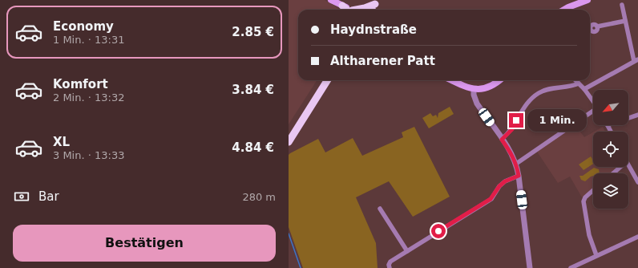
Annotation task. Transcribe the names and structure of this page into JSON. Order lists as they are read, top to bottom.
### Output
{
  "north": "bottom left",
  "page": {
    "list": [
      {
        "name": "Economy",
        "note": "1 Min. · 13:31",
        "value": "2.85 €"
      },
      {
        "name": "Komfort",
        "note": "2 Min. · 13:32",
        "value": "3.84 €"
      },
      {
        "name": "XL",
        "note": "3 Min. · 13:33",
        "value": "4.84 €"
      }
    ],
    "banner": ["Haydnstraße", "Altharener Patt"],
    "bubble": "1 Min.",
    "pay": ["Bar", "280 m"],
    "buttons": "Bestätigen"
  }
}
